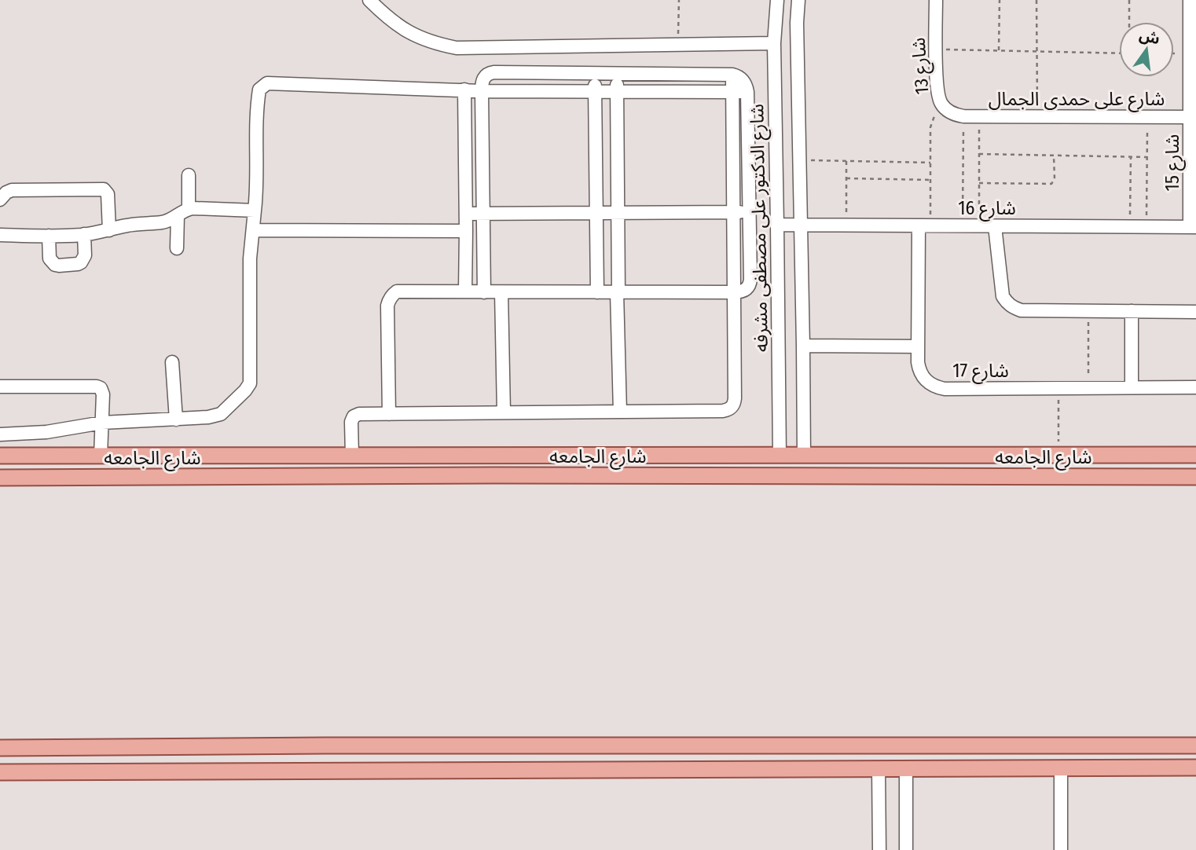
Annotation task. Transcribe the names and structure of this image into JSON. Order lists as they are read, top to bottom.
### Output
{
  "streets": {
    "main road": ["شارع الجامعه"],
    "street": [
      "شارع 13",
      "شارع على حمدى الجمال",
      "شارع 15",
      "شارع 16",
      "شارع الدكتور على مصطفى مشرفه",
      "شارع 17"
    ]
  },
  "crossings": [
    ["شارع 13", "شارع على حمدى الجمال"],
    ["شارع على حمدى الجمال", "شارع 15"],
    ["شارع 15", "شارع 16"],
    ["شارع 16", "شارع الدكتور على مصطفى مشرفه"],
    ["شارع 16", "شارع 17"],
    ["شارع الدكتور على مصطفى مشرفه", "شارع الجامعه"]
  ],
  "north": "top"
}
